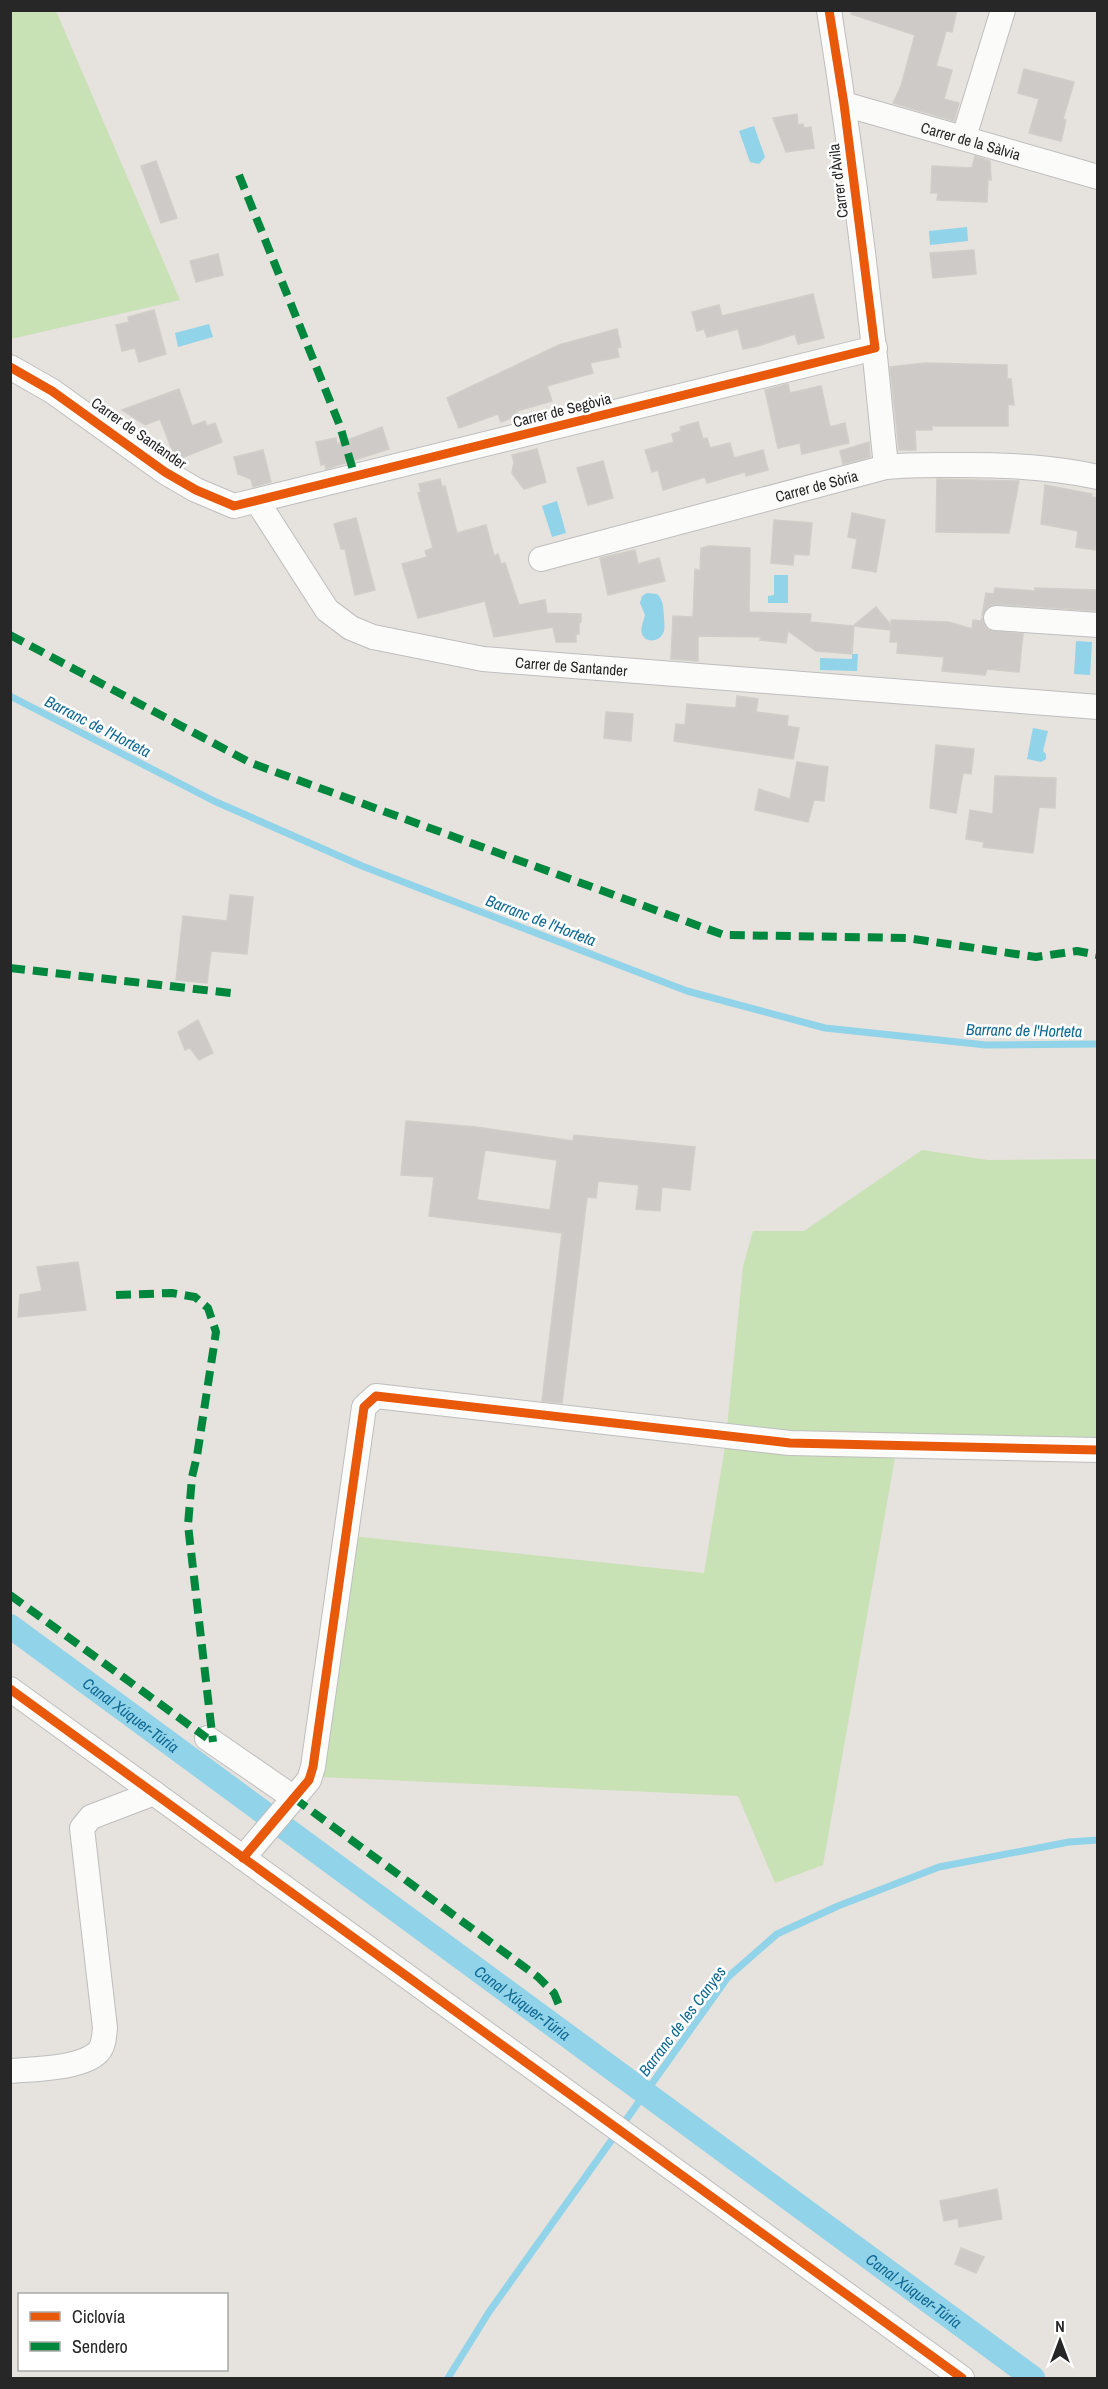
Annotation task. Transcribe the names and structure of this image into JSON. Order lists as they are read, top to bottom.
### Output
{
  "streets": {
    "street": [
      "Carrer de la Sàlvia",
      "Carrer d'Àvila",
      "Carrer de Segòvia",
      "Carrer de Santander",
      "Carrer de Sòria"
    ]
  },
  "crossings": [
    ["Carrer de la Sàlvia", "Carrer d'Àvila"],
    ["Carrer d'Àvila", "Carrer de Segòvia"],
    ["Carrer d'Àvila", "Carrer de Sòria"],
    ["Carrer de Segòvia", "Carrer de Santander"]
  ],
  "water": ["Barranc de l'Horteta", "Canal Xúquer-Túria", "Barranc de les Canyes"],
  "legend": ["Ciclovía", "Sendero"],
  "north": "top"
}
